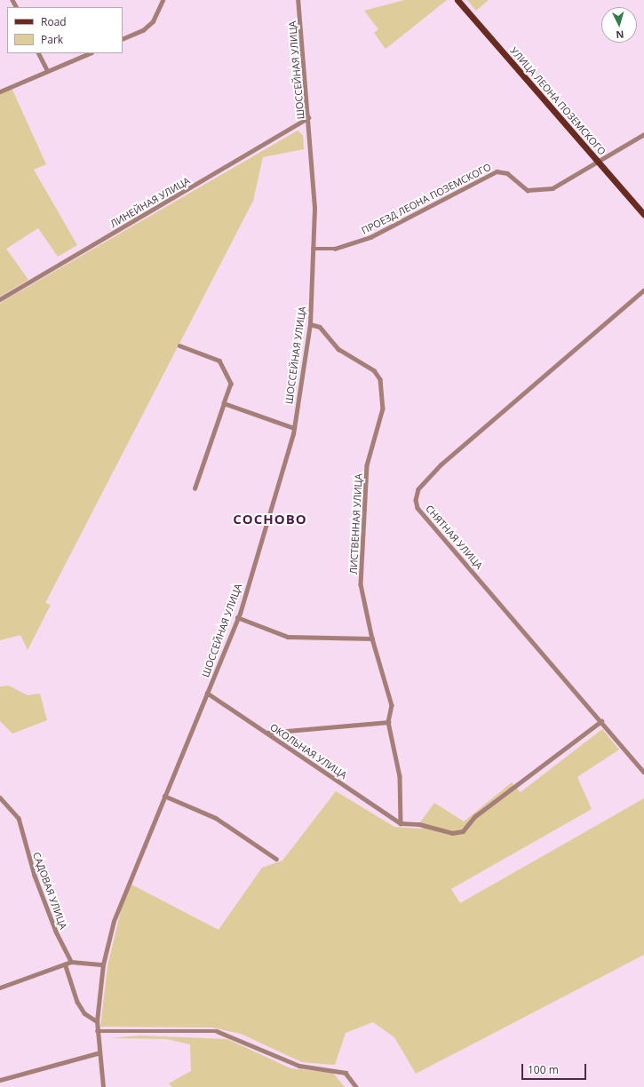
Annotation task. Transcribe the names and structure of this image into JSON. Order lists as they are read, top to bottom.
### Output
{
  "streets": {
    "main road": ["УЛИЦА ЛЕОНА ПОЗЕМСКОГО"],
    "street": [
      "ШОССЕЙНАЯ УЛИЦА",
      "ПРОЕЗД ЛЕОНА ПОЗЕМСКОГО",
      "ЛИНЕЙНАЯ УЛИЦА",
      "ЛИСТВЕННАЯ УЛИЦА",
      "СНЯТНАЯ УЛИЦА",
      "ОКОЛЬНАЯ УЛИЦА",
      "САДОВАЯ УЛИЦА"
    ]
  },
  "crossings": [
    ["ШОССЕЙНАЯ УЛИЦА", "ПРОЕЗД ЛЕОНА ПОЗЕМСКОГО"],
    ["ШОССЕЙНАЯ УЛИЦА", "ЛИНЕЙНАЯ УЛИЦА"],
    ["ШОССЕЙНАЯ УЛИЦА", "ЛИСТВЕННАЯ УЛИЦА"],
    ["ШОССЕЙНАЯ УЛИЦА", "ОКОЛЬНАЯ УЛИЦА"],
    ["УЛИЦА ЛЕОНА ПОЗЕМСКОГО", "ПРОЕЗД ЛЕОНА ПОЗЕМСКОГО"],
    ["ЛИСТВЕННАЯ УЛИЦА", "ОКОЛЬНАЯ УЛИЦА"]
  ],
  "districts": ["СОСНОВО"],
  "legend": ["Road", "Park"],
  "scale_bar": "100 m",
  "north": "bottom"
}
